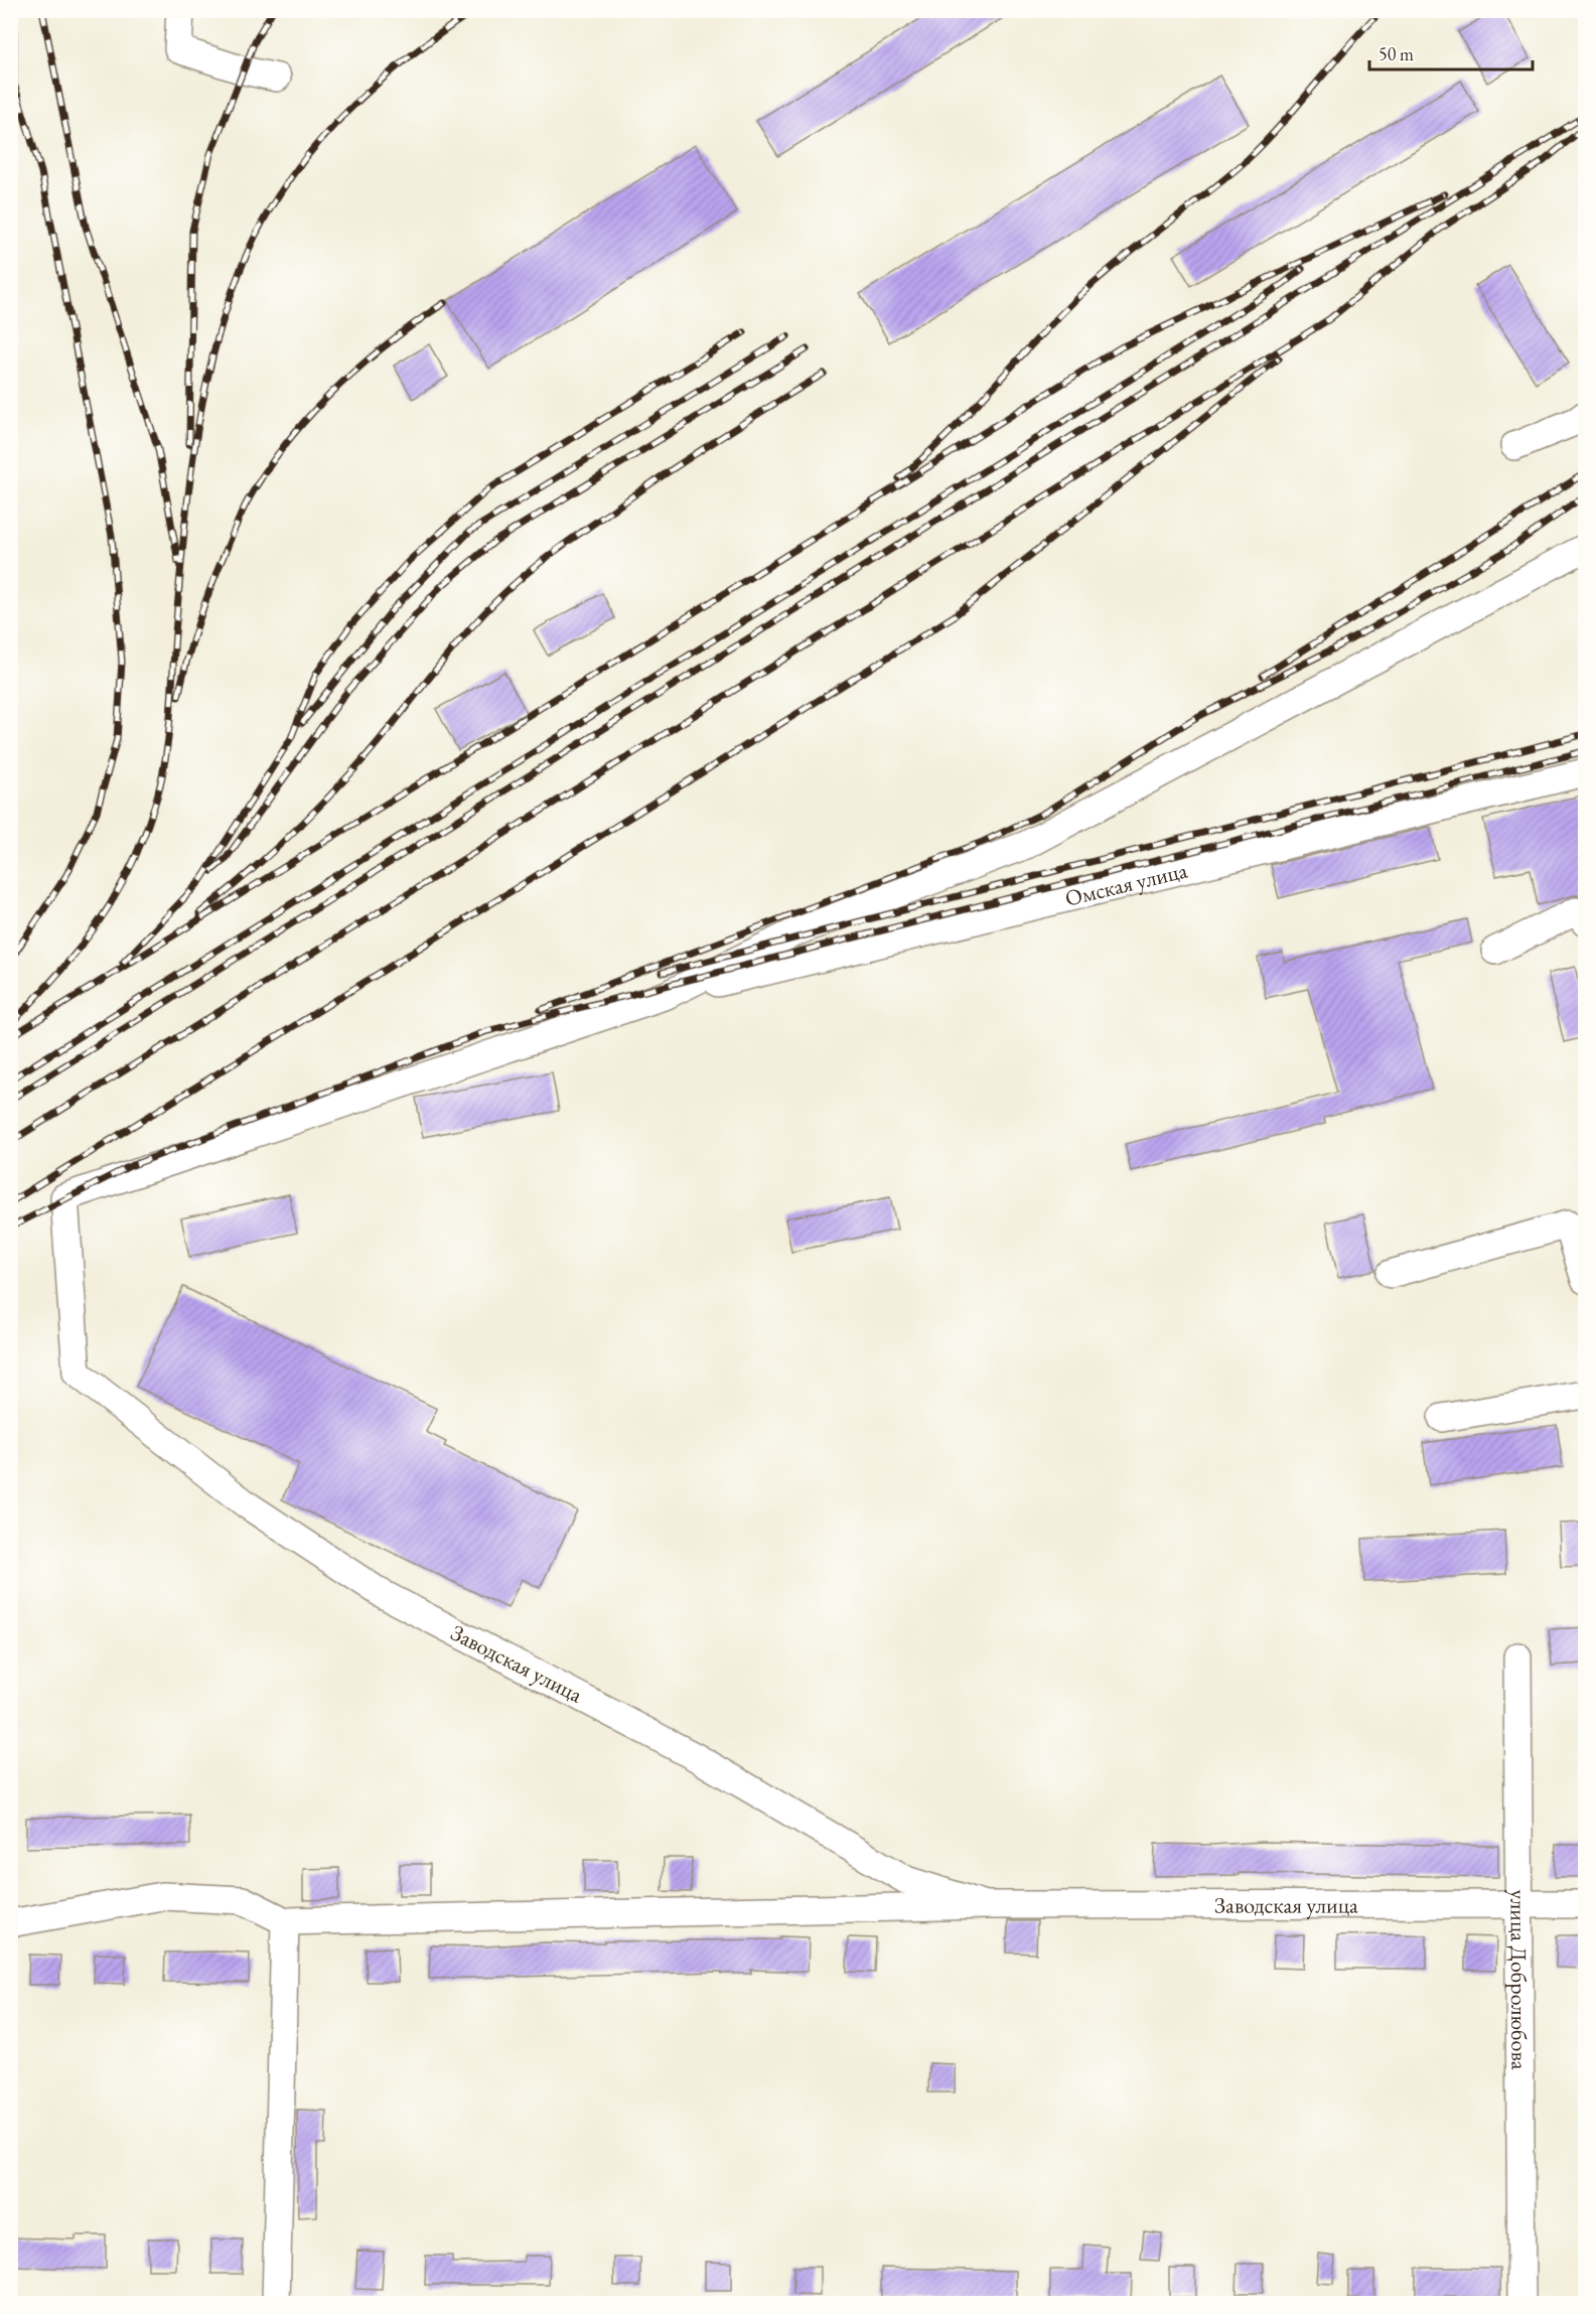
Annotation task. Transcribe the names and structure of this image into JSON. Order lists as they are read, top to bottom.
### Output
{
  "streets": {
    "street": ["Омская улица", "Заводская улица", "улица Добролюбова"]
  },
  "crossings": [
    ["Омская улица", "Заводская улица"],
    ["Заводская улица", "улица Добролюбова"]
  ],
  "scale_bar": "50 m"
}
